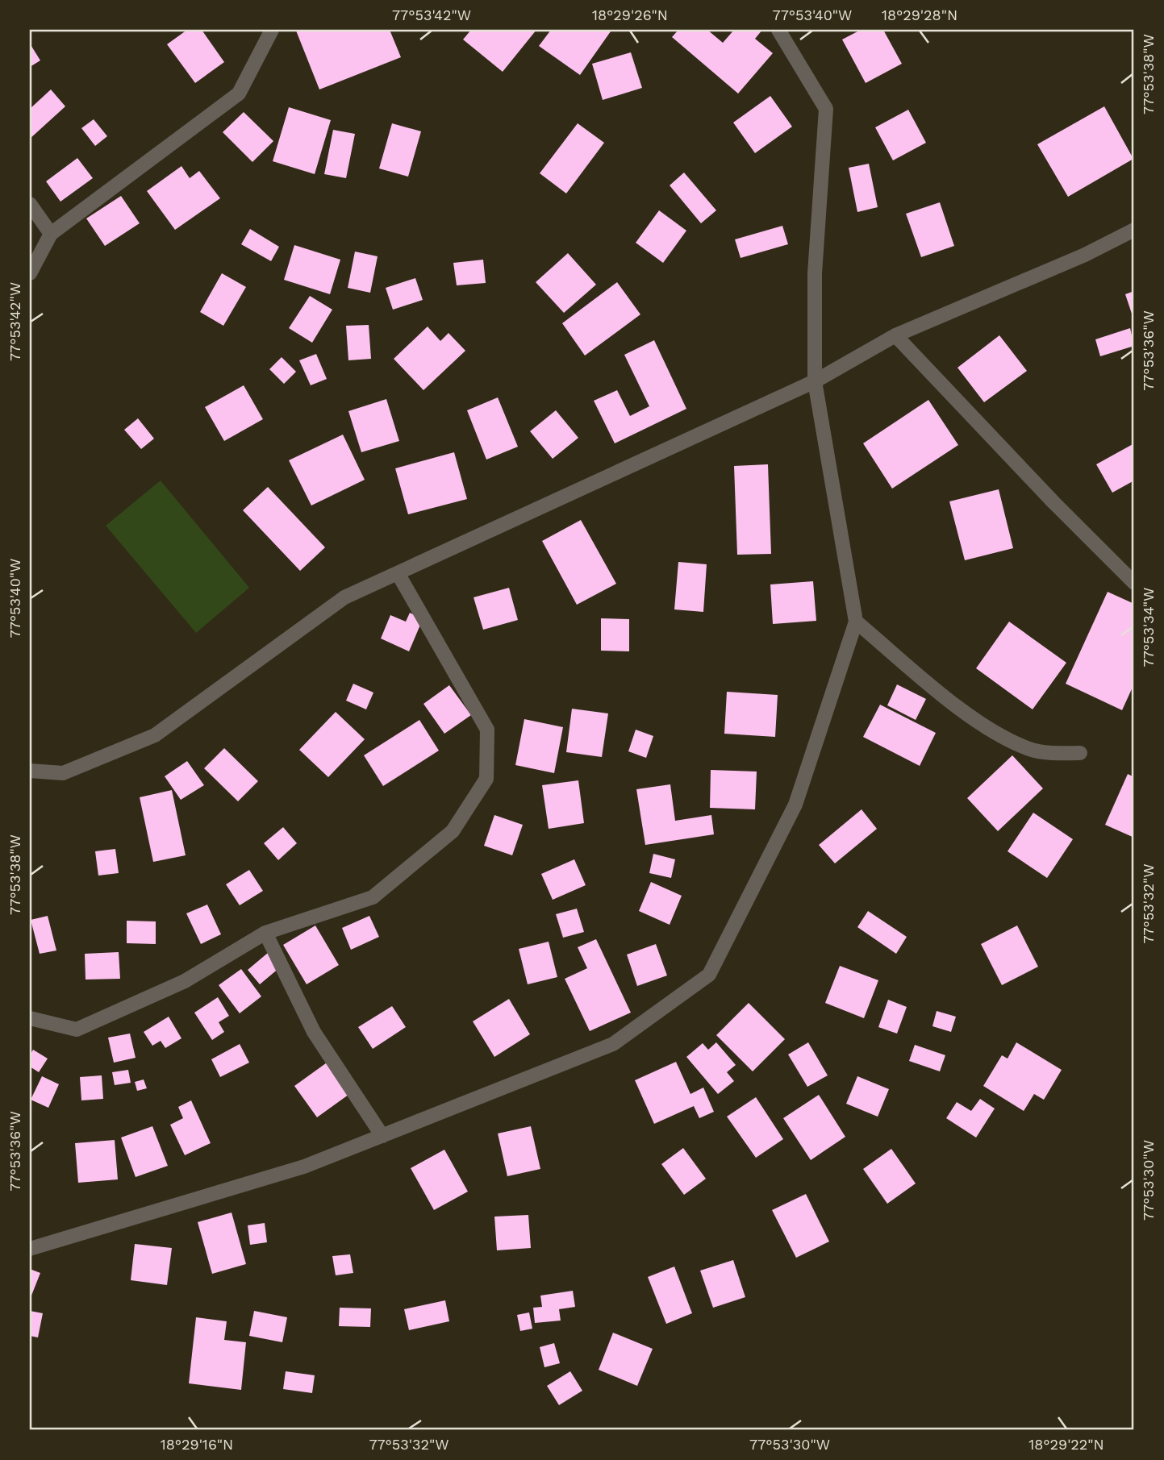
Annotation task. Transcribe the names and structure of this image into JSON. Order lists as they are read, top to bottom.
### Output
{
  "coordinates": [
    "77°53'42\"W",
    "18°29'26\"N",
    "77°53'40\"W",
    "18°29'28\"N",
    "77°53'38\"W",
    "77°53'36\"W",
    "77°53'34\"W",
    "77°53'32\"W",
    "77°53'30\"W",
    "18°29'16\"N",
    "18°29'22\"N"
  ]
}
